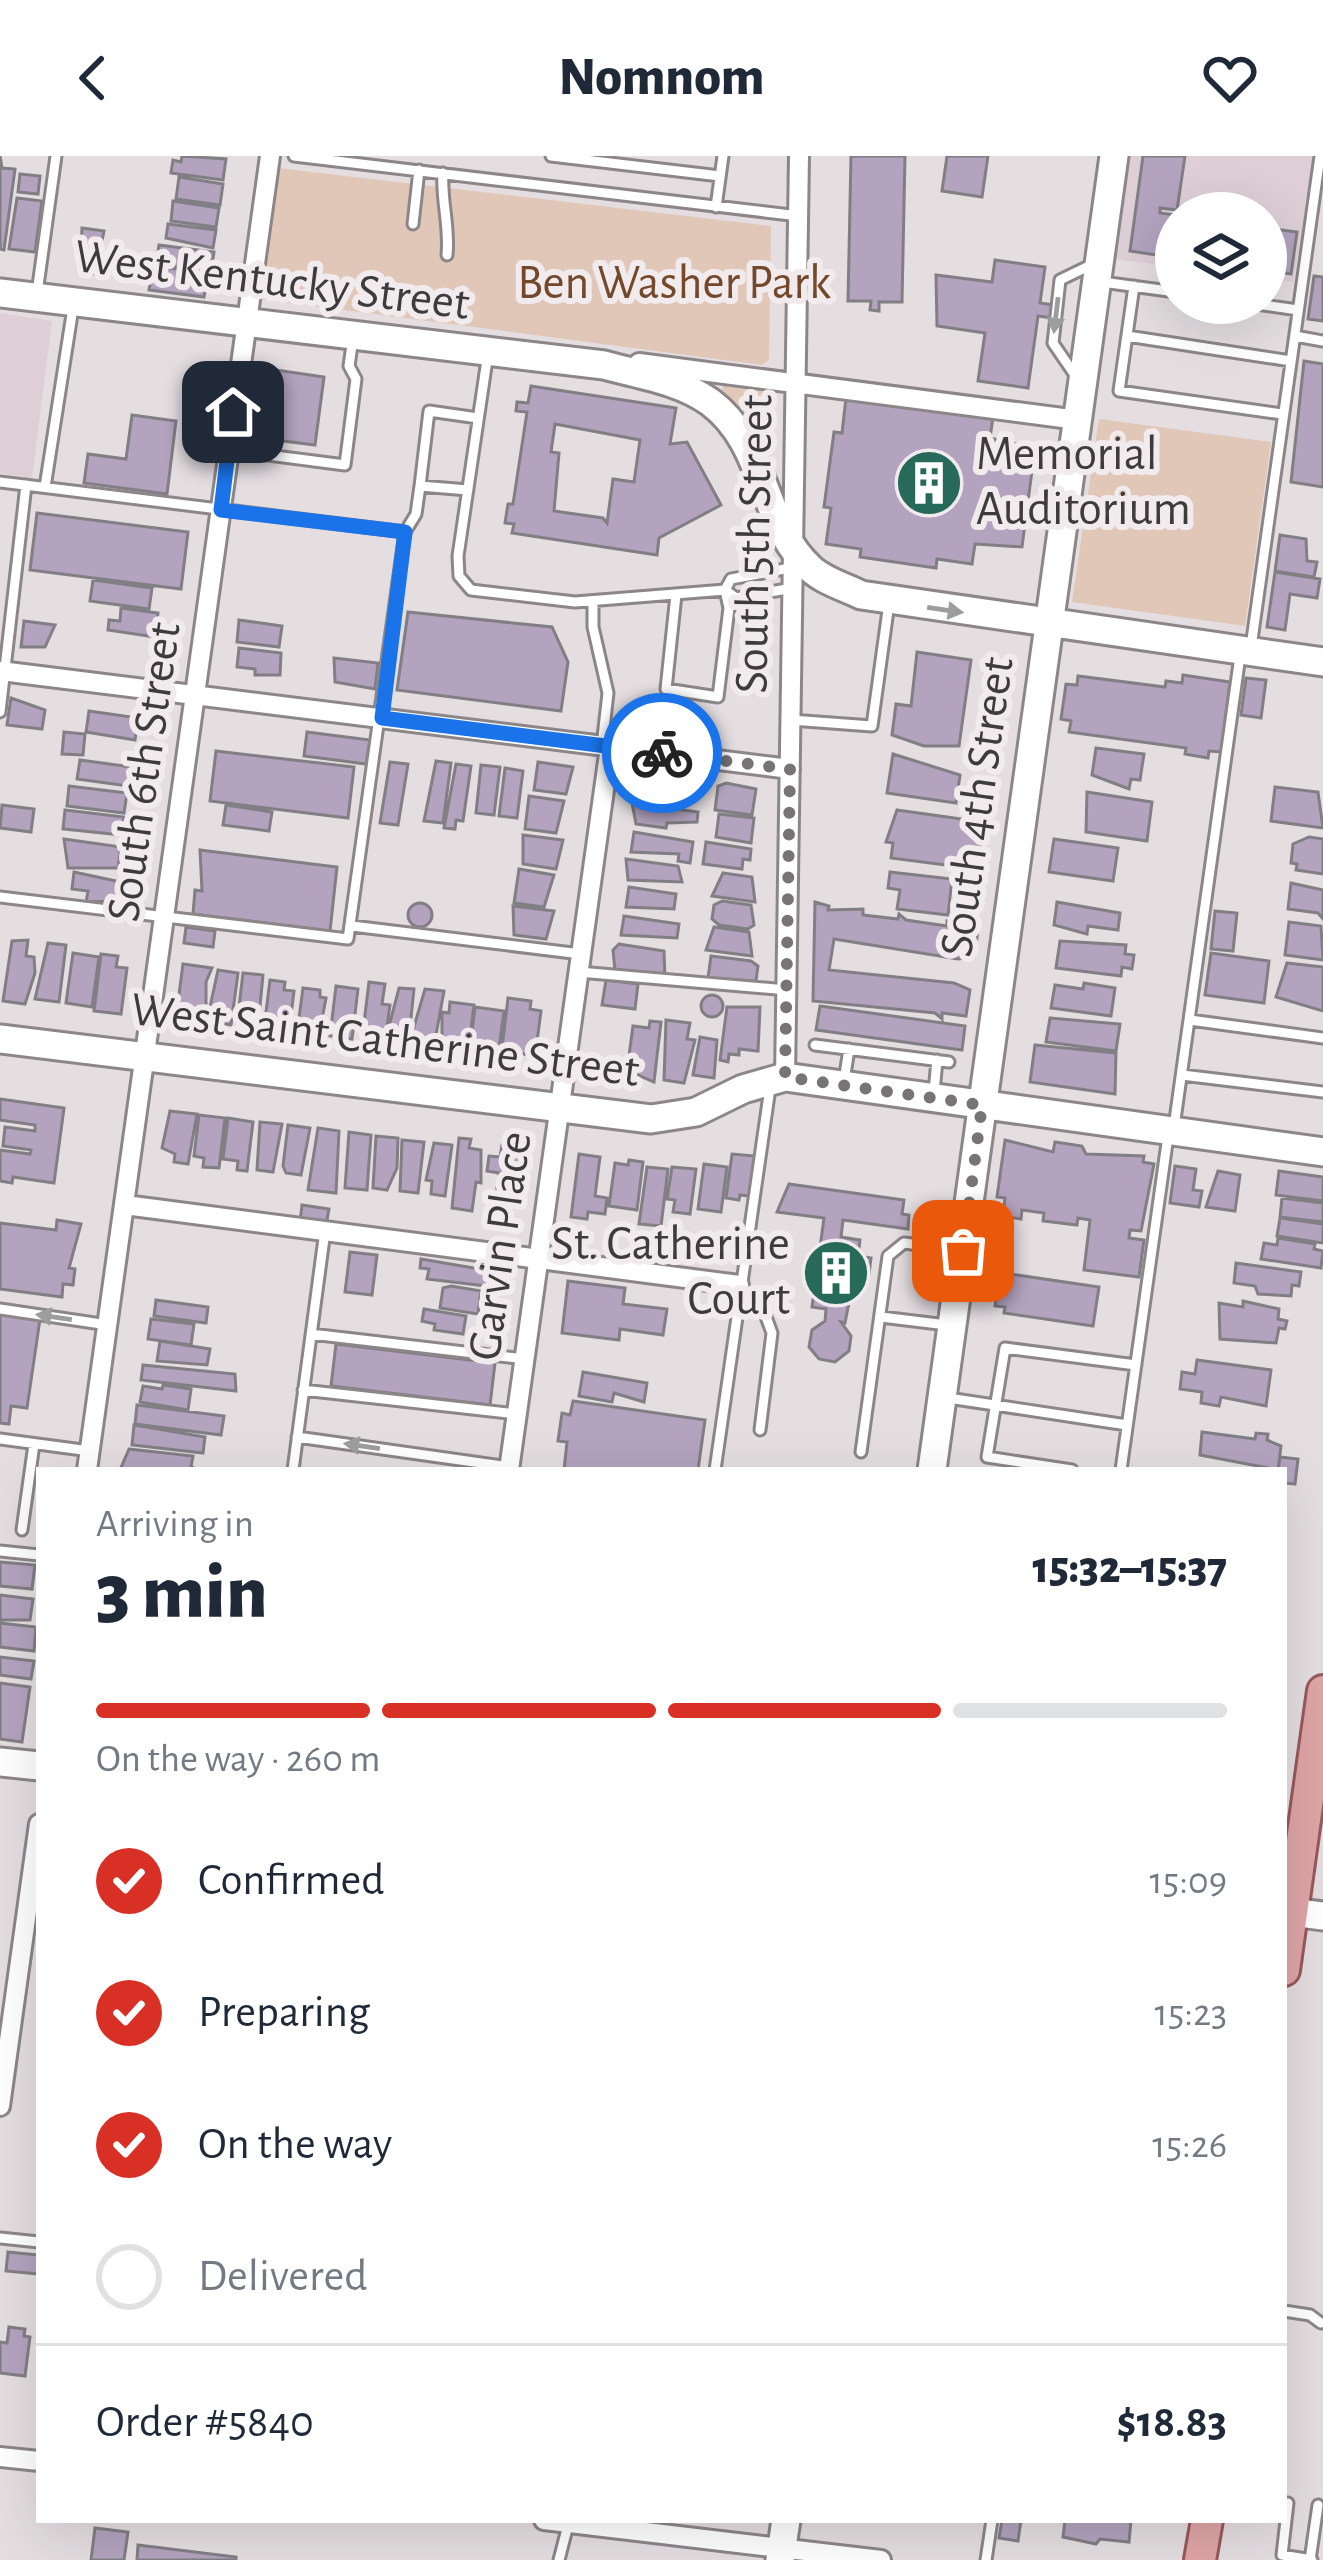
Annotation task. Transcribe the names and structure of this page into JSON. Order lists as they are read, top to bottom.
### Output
{
  "streets": {
    "street": [
      "West Kentucky Street",
      "South 5th Street",
      "South 6th Street",
      "South 4th Street",
      "West Saint Catherine Street",
      "Garvin Place"
    ]
  },
  "crossings": [
    ["West Kentucky Street", "South 5th Street"],
    ["West Kentucky Street", "South 6th Street"],
    ["West Kentucky Street", "South 4th Street"],
    ["South 5th Street", "West Saint Catherine Street"],
    ["South 6th Street", "West Saint Catherine Street"],
    ["South 4th Street", "West Saint Catherine Street"],
    ["West Saint Catherine Street", "Garvin Place"]
  ],
  "parks": ["Ben Washer Park"],
  "places": {
    "building": ["Memorial Auditorium", "St. Catherine Court"]
  },
  "page": {
    "header": "Nomnom",
    "heading": ["3 min", "Arriving in", "15:32–15:37"],
    "panel": ["Order #5840", "$18.83"],
    "bar": "On the way · 260 m",
    "list": [
      ["Confirmed", "15:09"],
      ["Preparing", "15:23"],
      ["On the way", "15:26"],
      "Delivered"
    ]
  }
}
